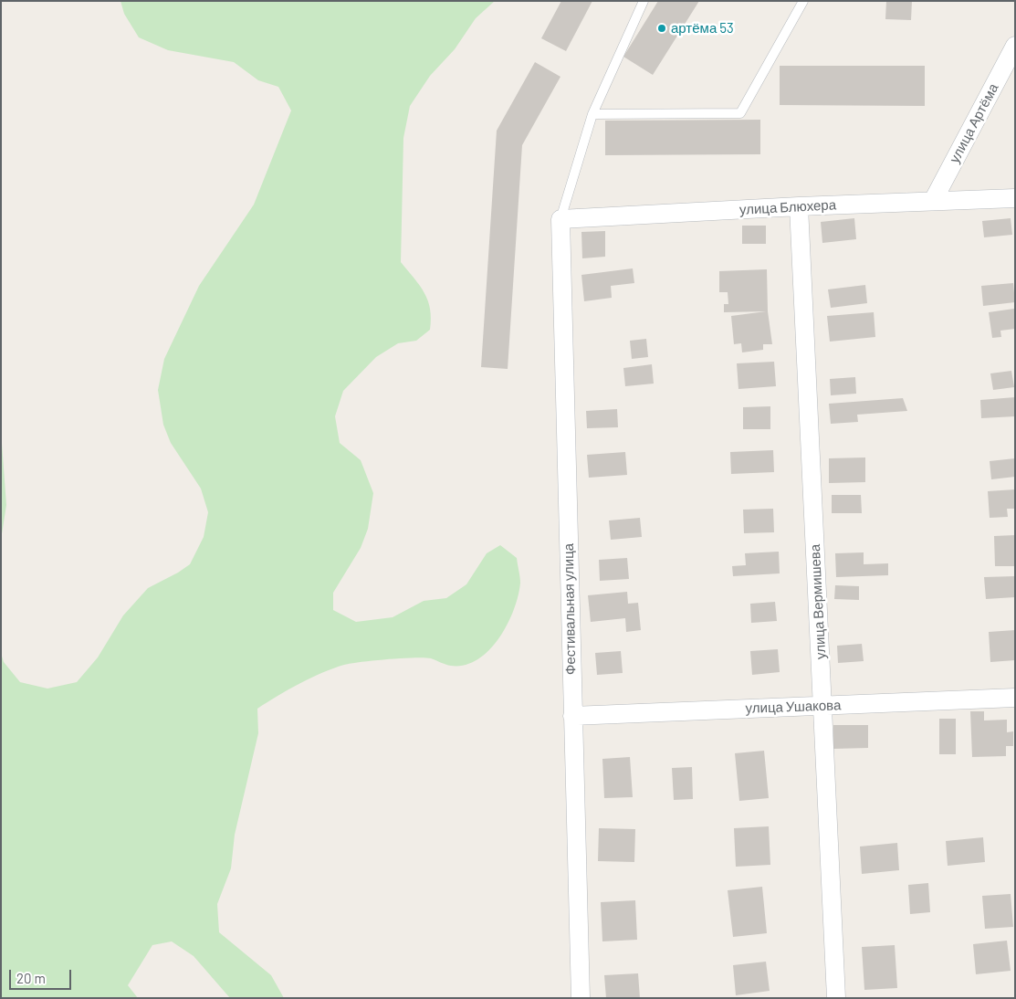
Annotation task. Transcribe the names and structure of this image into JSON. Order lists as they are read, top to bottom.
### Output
{
  "streets": {
    "street": [
      "улица Артёма",
      "улица Блюхера",
      "улица Вермишева",
      "Фестивальная улица",
      "улица Ушакова"
    ]
  },
  "crossings": [
    ["улица Артёма", "улица Блюхера"],
    ["улица Блюхера", "улица Вермишева"],
    ["улица Блюхера", "Фестивальная улица"],
    ["улица Вермишева", "улица Ушакова"],
    ["Фестивальная улица", "улица Ушакова"]
  ],
  "places": ["артёма 53"],
  "scale_bar": "20 m"
}
